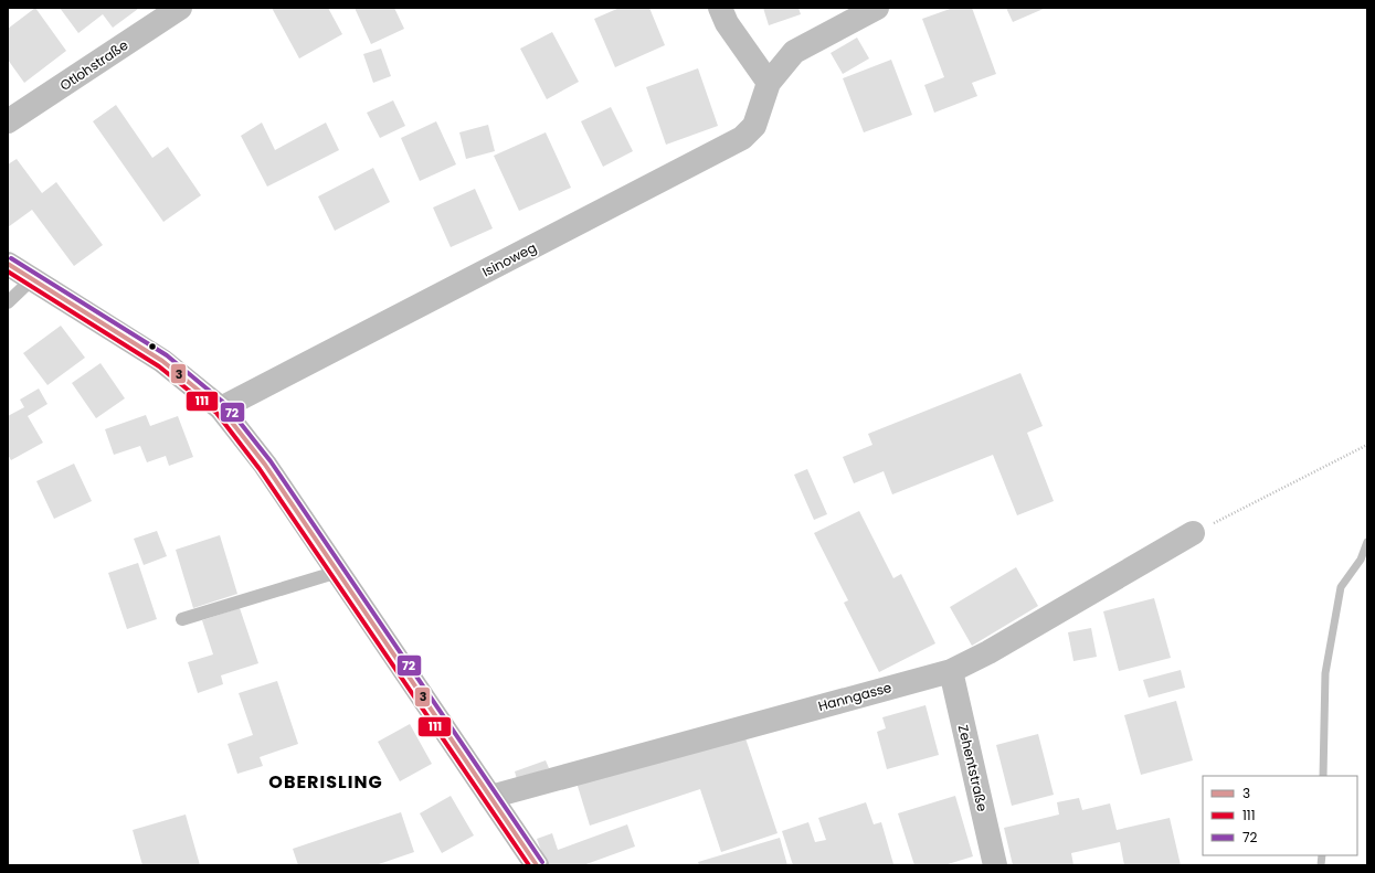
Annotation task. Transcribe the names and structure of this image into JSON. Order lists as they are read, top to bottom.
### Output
{
  "streets": {
    "street": [
      "Otlohstraße",
      "Isinoweg",
      "Hanngasse",
      "Zehentstraße"
    ]
  },
  "crossings": [
    ["Hanngasse", "Zehentstraße"]
  ],
  "districts": ["OBERISLING"],
  "lines": ["transit line 72", "transit line 3", "transit line 111"],
  "legend": ["3", "111", "72"]
}
